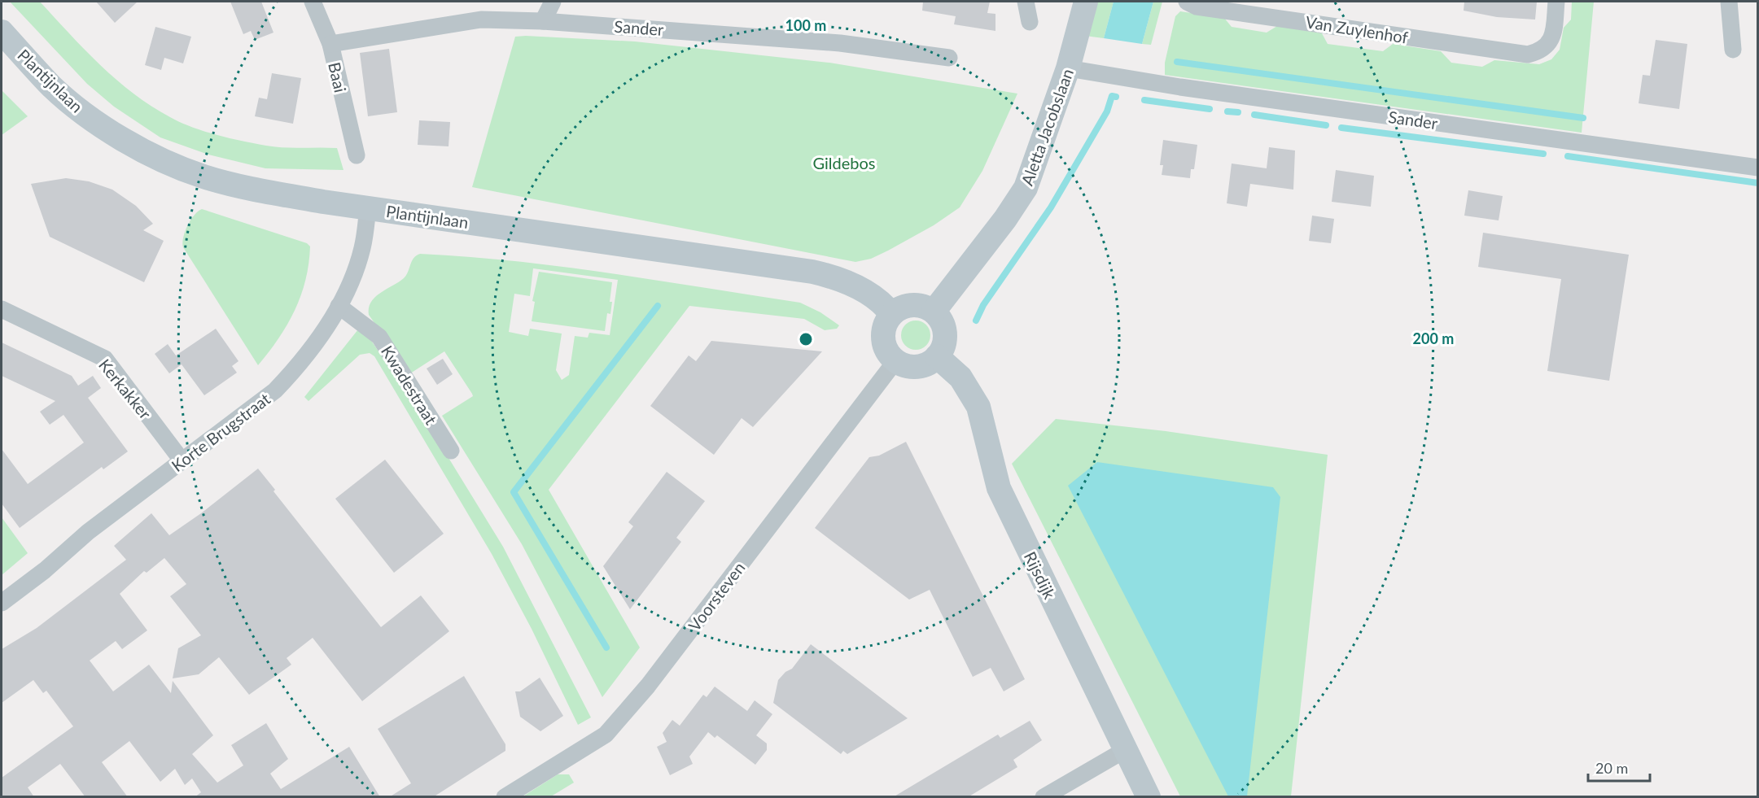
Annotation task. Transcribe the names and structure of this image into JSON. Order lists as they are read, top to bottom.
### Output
{
  "streets": {
    "main road": ["Plantijnlaan", "Aletta Jacobslaan", "Rijsdijk"],
    "street": [
      "Sander",
      "Van Zuylenhof",
      "Baai",
      "Kwadestraat",
      "Kerkakker",
      "Korte Brugstraat",
      "Voorsteven"
    ]
  },
  "crossings": [
    ["Sander", "Baai"],
    ["Sander", "Aletta Jacobslaan"],
    ["Plantijnlaan", "Aletta Jacobslaan"],
    ["Plantijnlaan", "Korte Brugstraat"],
    ["Plantijnlaan", "Rijsdijk"],
    ["Plantijnlaan", "Voorsteven"],
    ["Aletta Jacobslaan", "Rijsdijk"],
    ["Aletta Jacobslaan", "Voorsteven"],
    ["Kwadestraat", "Korte Brugstraat"],
    ["Kerkakker", "Korte Brugstraat"],
    ["Rijsdijk", "Voorsteven"]
  ],
  "parks": ["Gildebos"],
  "scale_bar": "20 m",
  "rings": ["100 m", "200 m"]
}
